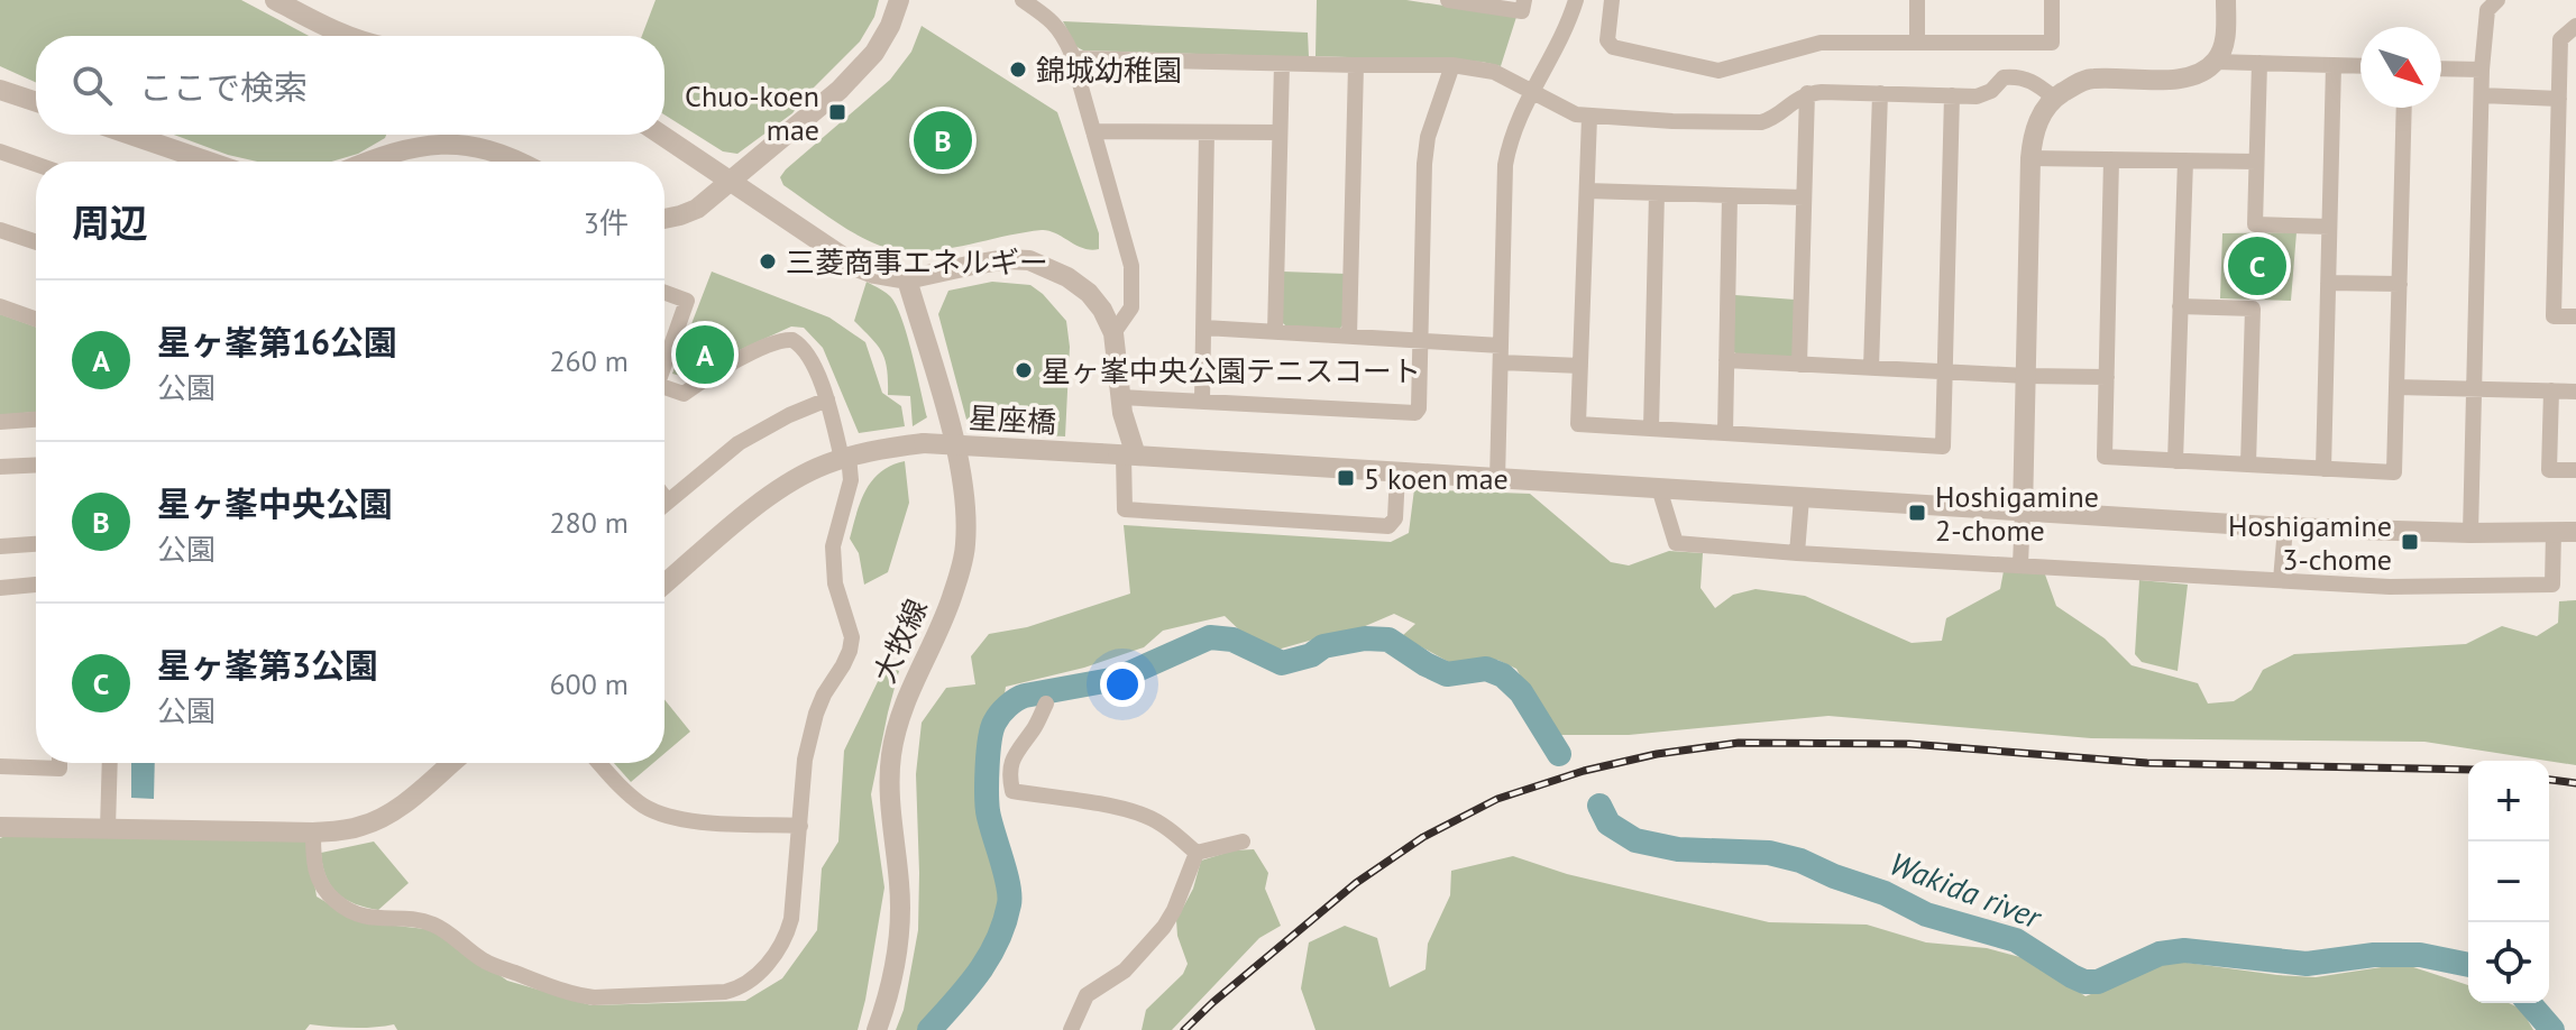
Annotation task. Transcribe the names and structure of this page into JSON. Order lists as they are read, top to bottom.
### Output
{
  "streets": {
    "street": ["星座橋", "大牧線"]
  },
  "water": ["Wakida river"],
  "places": {
    "other": ["錦城幼稚園", "三菱商事エネルギー", "星ヶ峯中央公園テニスコート"],
    "transit": [
      "Chuo-koen mae",
      "5 koen mae",
      "Hoshigamine 2-chome",
      "Hoshigamine 3-chome"
    ]
  },
  "north": "bottom right",
  "page": {
    "search": "ここで検索",
    "pins": ["B", "C", "A"],
    "heading": ["周辺", "3件"],
    "list": [
      {
        "mark": "A",
        "name": "星ヶ峯第16公園",
        "note": "公園",
        "value": "260 m"
      },
      {
        "mark": "B",
        "name": "星ヶ峯中央公園",
        "note": "公園",
        "value": "280 m"
      },
      {
        "mark": "C",
        "name": "星ヶ峯第3公園",
        "note": "公園",
        "value": "600 m"
      }
    ],
    "map_buttons": ["+", "−"]
  }
}
